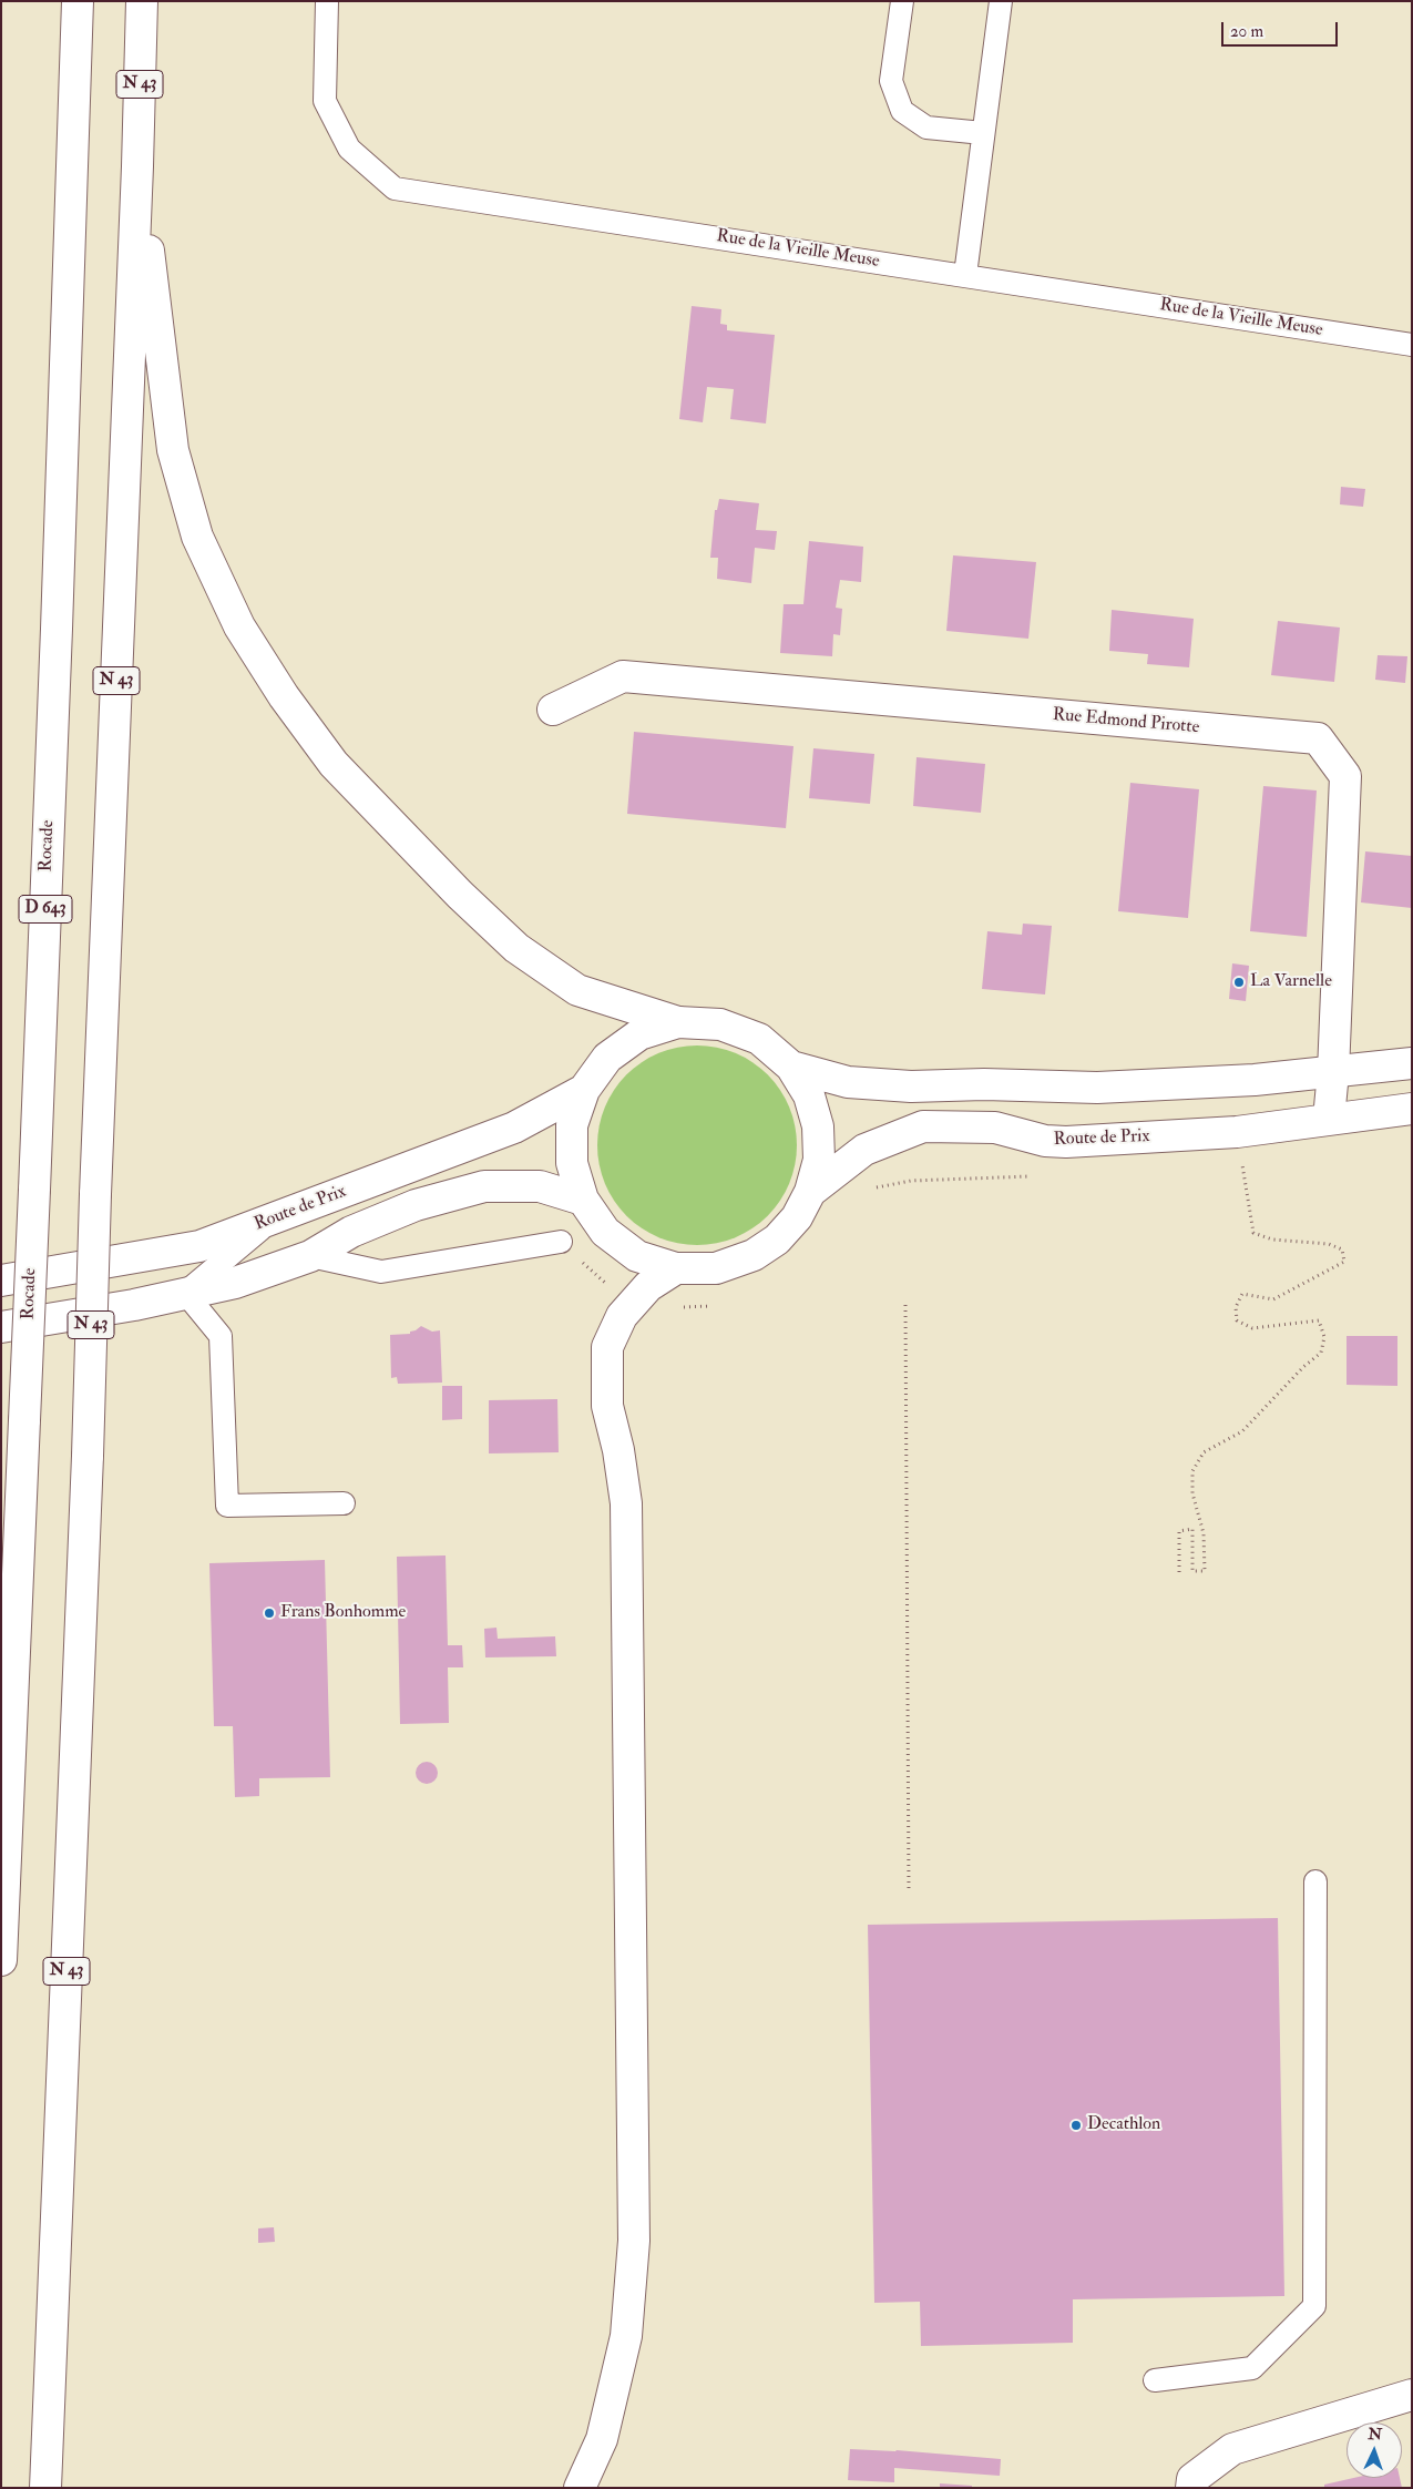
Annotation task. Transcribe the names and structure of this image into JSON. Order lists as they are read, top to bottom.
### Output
{
  "streets": {
    "main road": [
      "N 43",
      "Rue Edmond Pirotte",
      "Rocade",
      "D 643",
      "Route de Prix"
    ],
    "lane": ["Rue de la Vieille Meuse"]
  },
  "crossings": [
    ["Rue Edmond Pirotte", "Route de Prix"]
  ],
  "places": ["La Varnelle", "Frans Bonhomme", "Decathlon"],
  "scale_bar": "20 m",
  "north": "top"
}
